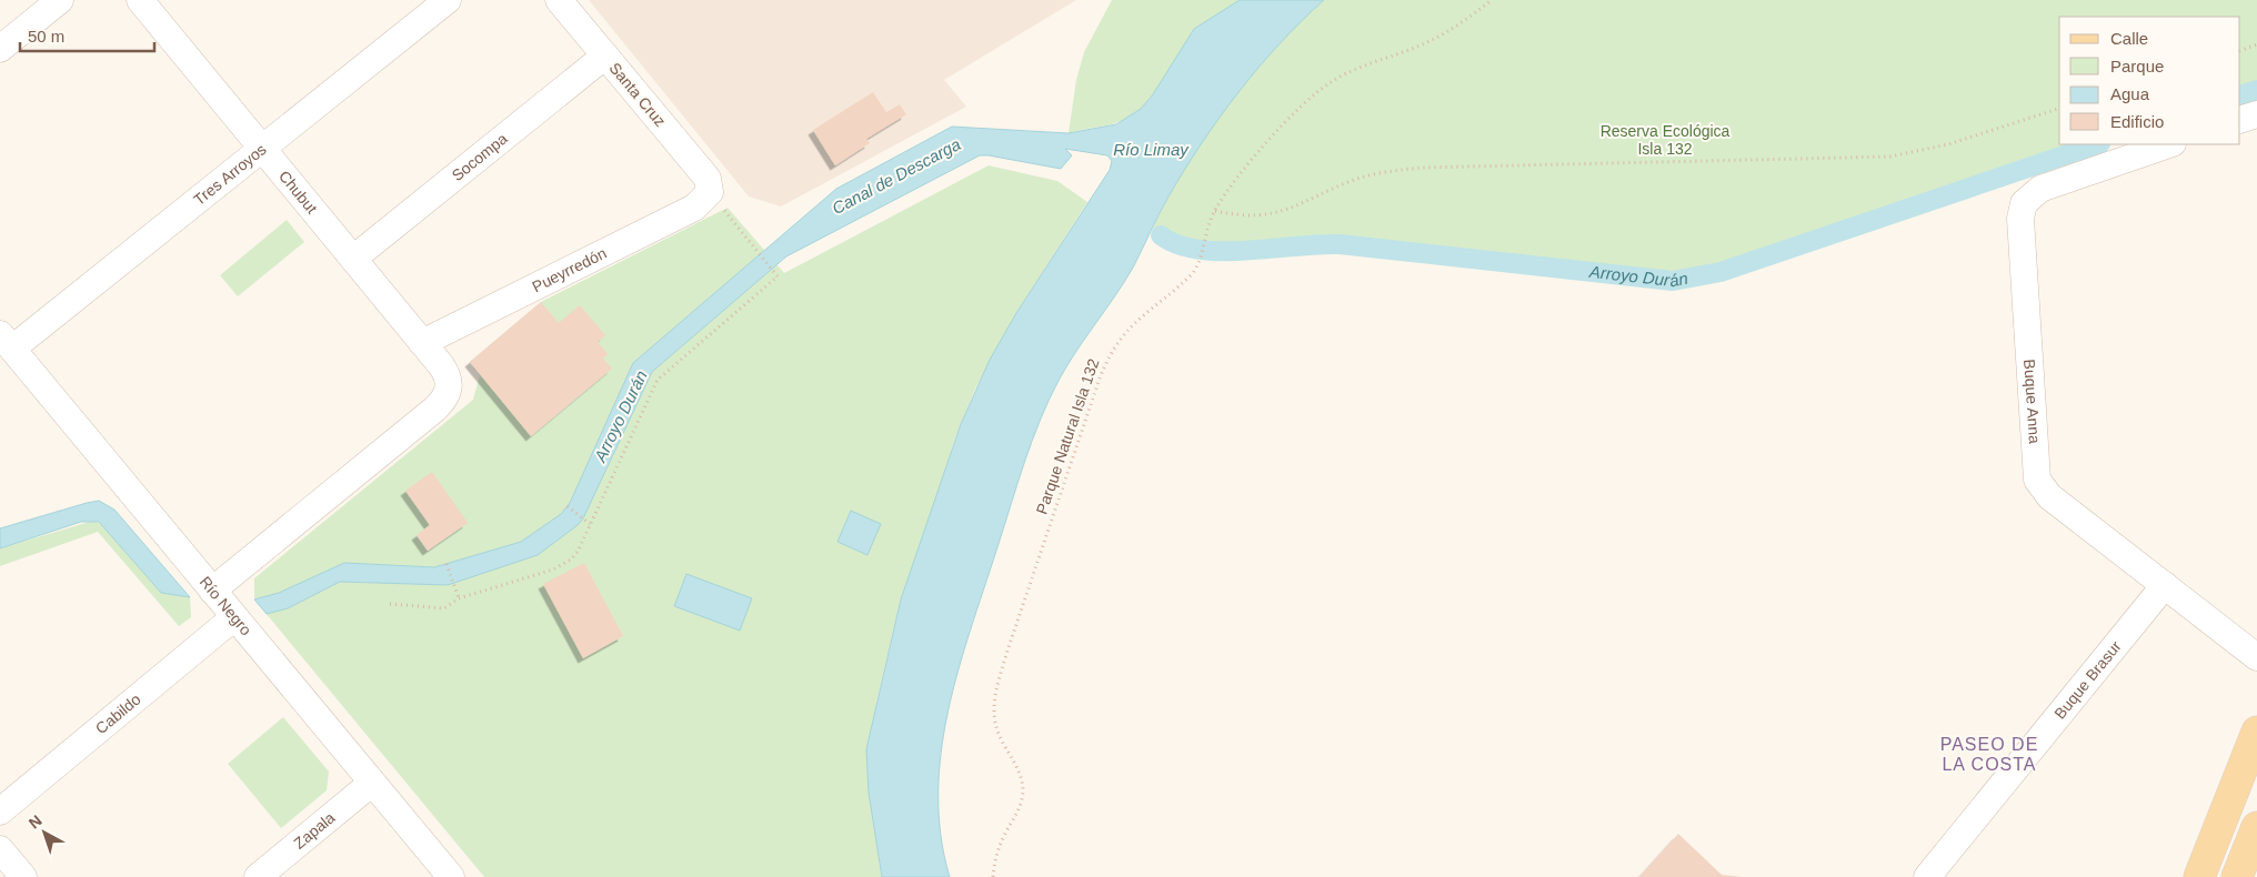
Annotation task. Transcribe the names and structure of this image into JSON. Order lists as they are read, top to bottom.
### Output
{
  "streets": {
    "street": [
      "Santa Cruz",
      "Socompa",
      "Tres Arroyos",
      "Chubut",
      "Pueyrredón",
      "Buque Anna",
      "Río Negro",
      "Buque Brasur",
      "Cabildo",
      "Zapala"
    ],
    "path": ["Parque Natural Isla 132"]
  },
  "crossings": [
    ["Santa Cruz", "Socompa"],
    ["Santa Cruz", "Pueyrredón"],
    ["Socompa", "Chubut"],
    ["Tres Arroyos", "Chubut"],
    ["Tres Arroyos", "Río Negro"],
    ["Chubut", "Pueyrredón"],
    ["Chubut", "Río Negro"],
    ["Buque Anna", "Buque Brasur"],
    ["Río Negro", "Cabildo"],
    ["Río Negro", "Zapala"]
  ],
  "districts": ["PASEO DE LA COSTA"],
  "water": ["Río Limay", "Canal de Descarga", "Arroyo Durán"],
  "parks": ["Reserva Ecológica Isla 132"],
  "legend": [
    "Calle",
    "Parque",
    "Agua",
    "Edificio"
  ],
  "scale_bar": "50 m",
  "north": "top left"
}
